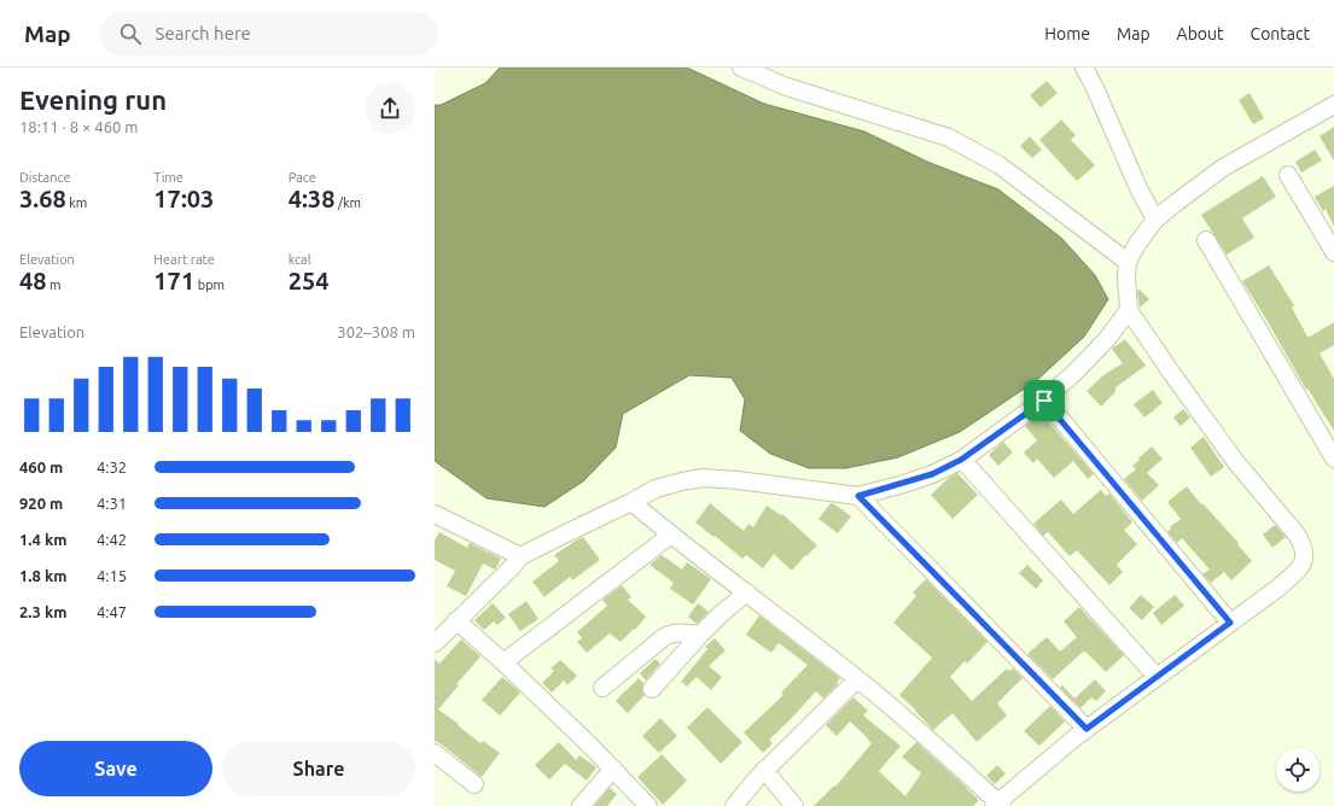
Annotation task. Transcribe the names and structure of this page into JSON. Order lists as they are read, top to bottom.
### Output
{
  "page": {
    "header": "Map",
    "search": "Search here",
    "nav": [
      "Home",
      "Map",
      "About",
      "Contact"
    ],
    "heading": ["Evening run", "18:11 · 8 × 460 m"],
    "stats": [
      ["Distance", "3.68 km"],
      ["Time", "17:03"],
      ["Pace", "4:38 /km"],
      ["Elevation", "48 m"],
      ["Heart rate", "171 bpm"],
      ["kcal", "254"]
    ],
    "chart": ["Elevation", "302–308 m"],
    "list": [
      {
        "name": "460 m",
        "note": "4:32"
      },
      {
        "name": "920 m",
        "note": "4:31"
      },
      {
        "name": "1.4 km",
        "note": "4:42"
      },
      {
        "name": "1.8 km",
        "note": "4:15"
      },
      {
        "name": "2.3 km",
        "note": "4:47"
      }
    ],
    "buttons": ["Save", "Share"]
  }
}
